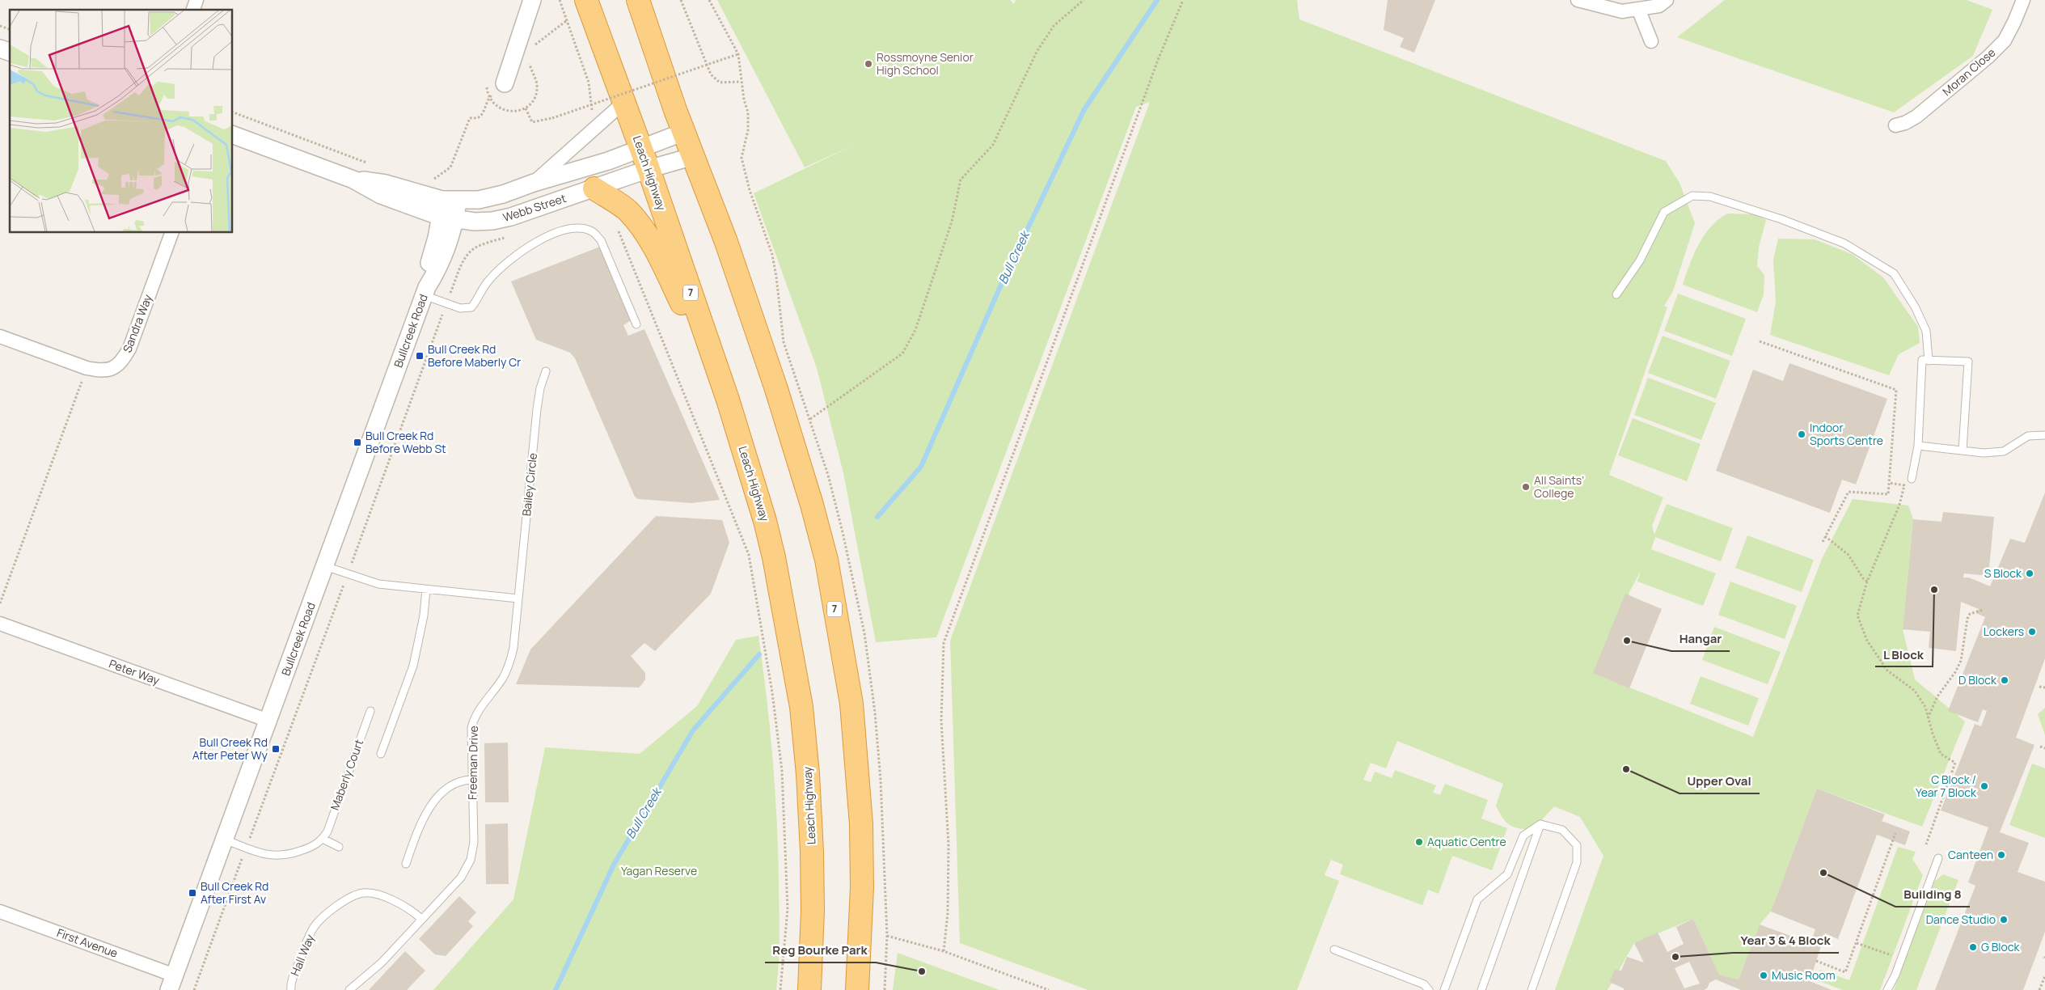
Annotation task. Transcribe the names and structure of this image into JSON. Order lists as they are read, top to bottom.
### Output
{
  "streets": {
    "highway": ["Leach Highway", "7"],
    "street": [
      "Moran Close",
      "Webb Street",
      "Sandra Way",
      "Bullcreek Road",
      "Peter Way",
      "First Avenue"
    ],
    "lane": [
      "Bailey Circle",
      "Freeman Drive",
      "Maberly Court",
      "Hall Way"
    ]
  },
  "crossings": [
    ["Leach Highway", "Webb Street"],
    ["Webb Street", "7"],
    ["Webb Street", "Bullcreek Road"],
    ["Bullcreek Road", "Peter Way"],
    ["Bullcreek Road", "First Avenue"],
    ["Bailey Circle", "Freeman Drive"],
    ["Freeman Drive", "Hall Way"]
  ],
  "water": ["Bull Creek"],
  "parks": ["Yagan Reserve"],
  "places": {
    "other": [
      "Rossmoyne Senior High School",
      "Indoor Sports Centre",
      "All Saints’ College",
      "S Block",
      "L Block",
      "Lockers",
      "Hangar",
      "D Block",
      "Upper Oval",
      "C Block / Year 7 Block",
      "Aquatic Centre",
      "Canteen",
      "Building 8",
      "Dance Studio",
      "G Block",
      "Year 3 & 4 Block",
      "Reg Bourke Park",
      "Music Room"
    ],
    "transit": [
      "Bull Creek Rd Before Maberly Cr",
      "Bull Creek Rd Before Webb St",
      "Bull Creek Rd After Peter Wy",
      "Bull Creek Rd After First Av"
    ]
  }
}
